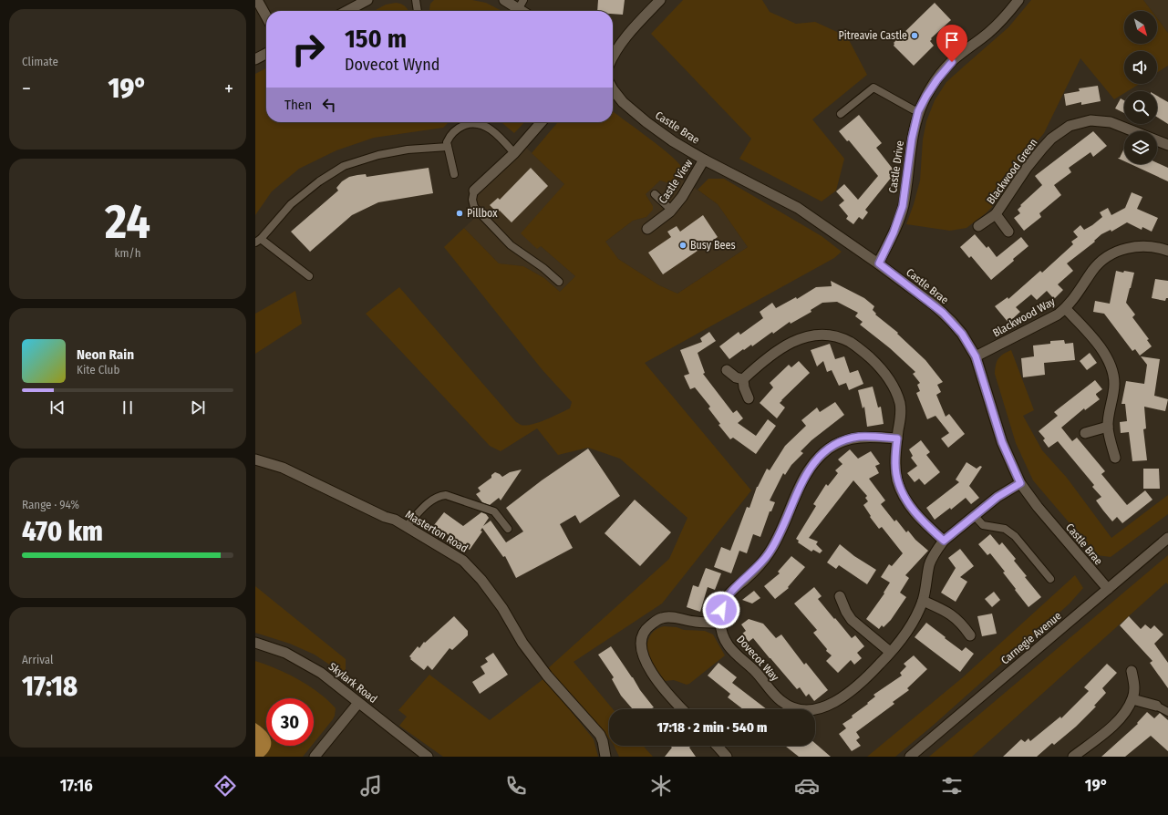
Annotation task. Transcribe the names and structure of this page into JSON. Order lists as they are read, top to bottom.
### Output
{
  "streets": {
    "street": [
      "Castle Brae",
      "Castle Drive",
      "Blackwood Green",
      "Castle View",
      "Blackwood Way",
      "Masterton Road",
      "Carnegie Avenue",
      "Dovecot Way",
      "Skylark Road"
    ]
  },
  "crossings": [
    ["Castle Brae", "Castle Drive"],
    ["Castle Brae", "Castle View"],
    ["Castle Brae", "Blackwood Way"],
    ["Castle Brae", "Carnegie Avenue"],
    ["Castle Brae", "Dovecot Way"]
  ],
  "places": ["Pitreavie Castle", "Pillbox", "Busy Bees"],
  "north": "bottom right",
  "page": {
    "tile": [
      "Climate",
      ["24", "km/h"],
      ["Range · 94%", "470 km"],
      ["Arrival", "17:18"]
    ],
    "turn": ["150 m", "Dovecot Wynd"],
    "heat": ["−", "19°", "+"],
    "then": "Then",
    "song": ["Neon Rain", "Kite Club"],
    "limit": "30",
    "trip": "17:18 · 2 min · 540 m",
    "tabs": ["17:16", "19°"]
  }
}
